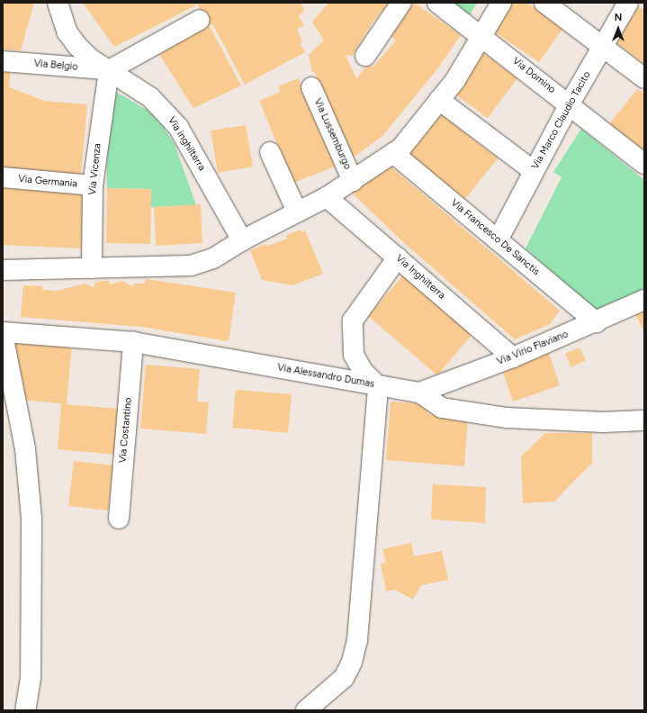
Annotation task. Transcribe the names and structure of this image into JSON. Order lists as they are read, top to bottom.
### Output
{
  "streets": {
    "street": [
      "Via Belgio",
      "Via Domino",
      "Via Marco Claudio Tacito",
      "Via Lussemburgo",
      "Via inghilterra",
      "Via Vicenza",
      "Via Germania",
      "Via Francesco De Sanctis",
      "Via Inghilterra",
      "Via Virio Flaviano",
      "Via Alessandro Dumas",
      "Via Costantino"
    ]
  },
  "crossings": [
    ["Via Belgio", "Via inghilterra"],
    ["Via Belgio", "Via Vicenza"],
    ["Via Domino", "Via Marco Claudio Tacito"],
    ["Via Marco Claudio Tacito", "Via Francesco De Sanctis"],
    ["Via inghilterra", "Via Vicenza"],
    ["Via Vicenza", "Via Germania"],
    ["Via Francesco De Sanctis", "Via Virio Flaviano"],
    ["Via Inghilterra", "Via Virio Flaviano"],
    ["Via Virio Flaviano", "Via Alessandro Dumas"],
    ["Via Alessandro Dumas", "Via Costantino"]
  ],
  "north": "top"
}
